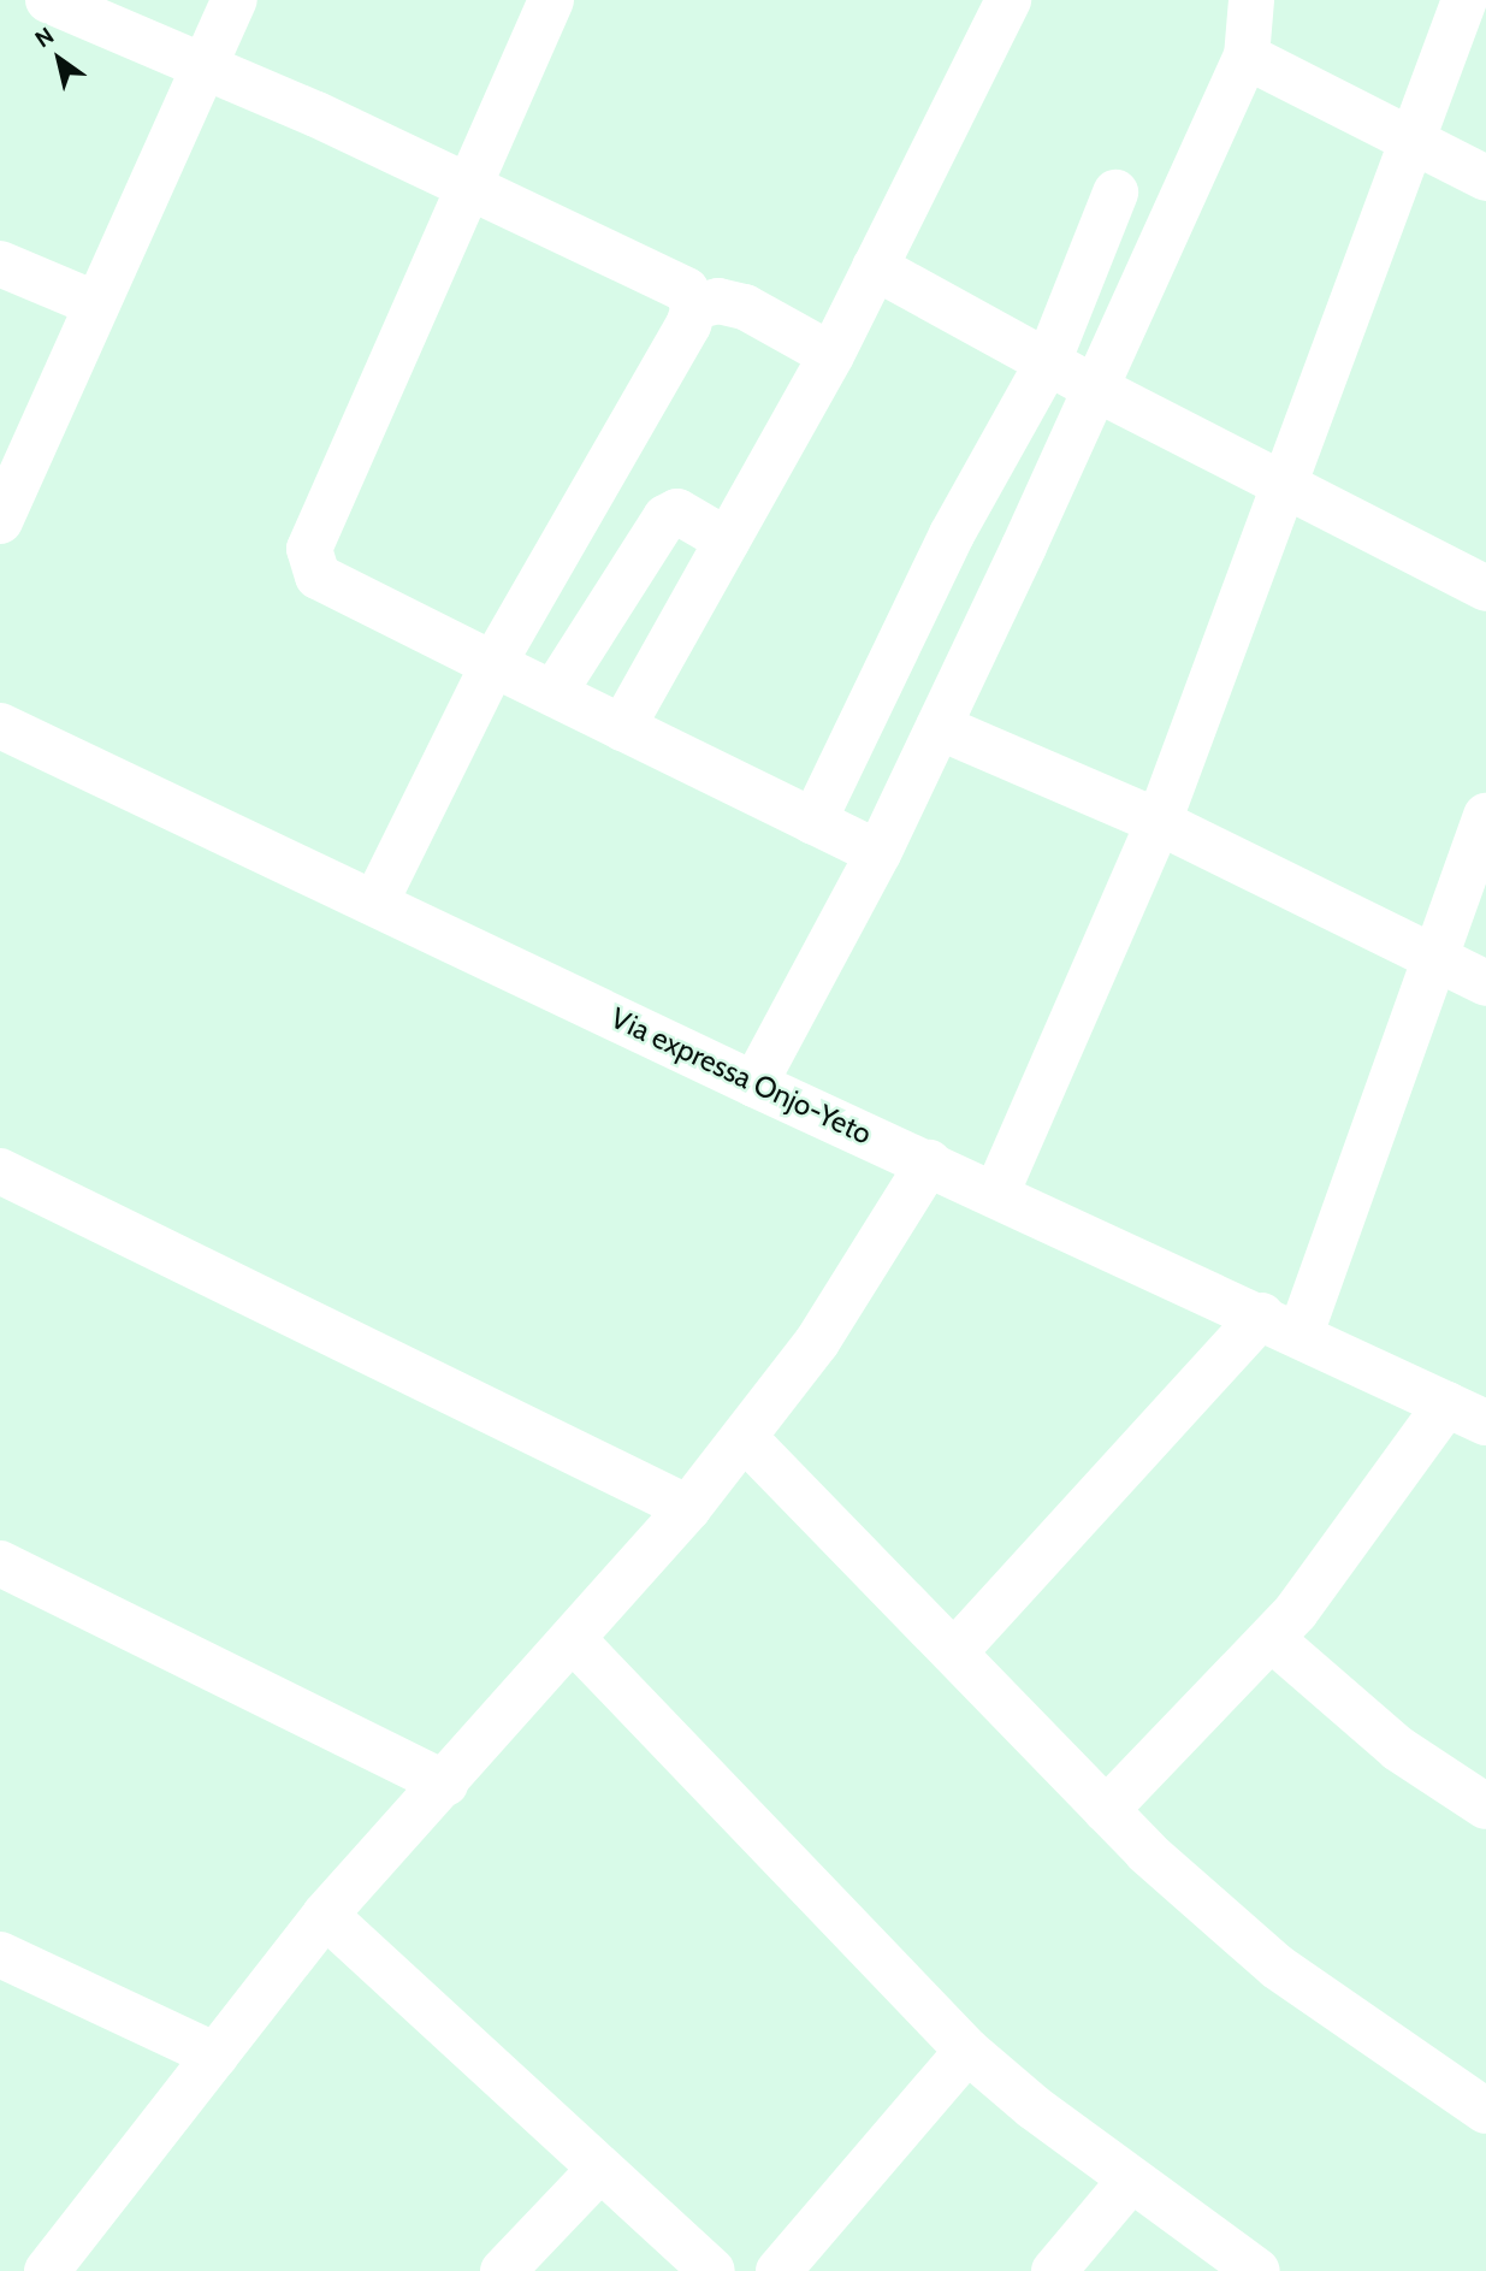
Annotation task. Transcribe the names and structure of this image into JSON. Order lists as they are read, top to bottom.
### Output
{
  "streets": {
    "street": ["Via expressa Onjo-Yeto"]
  },
  "north": "top left"
}
